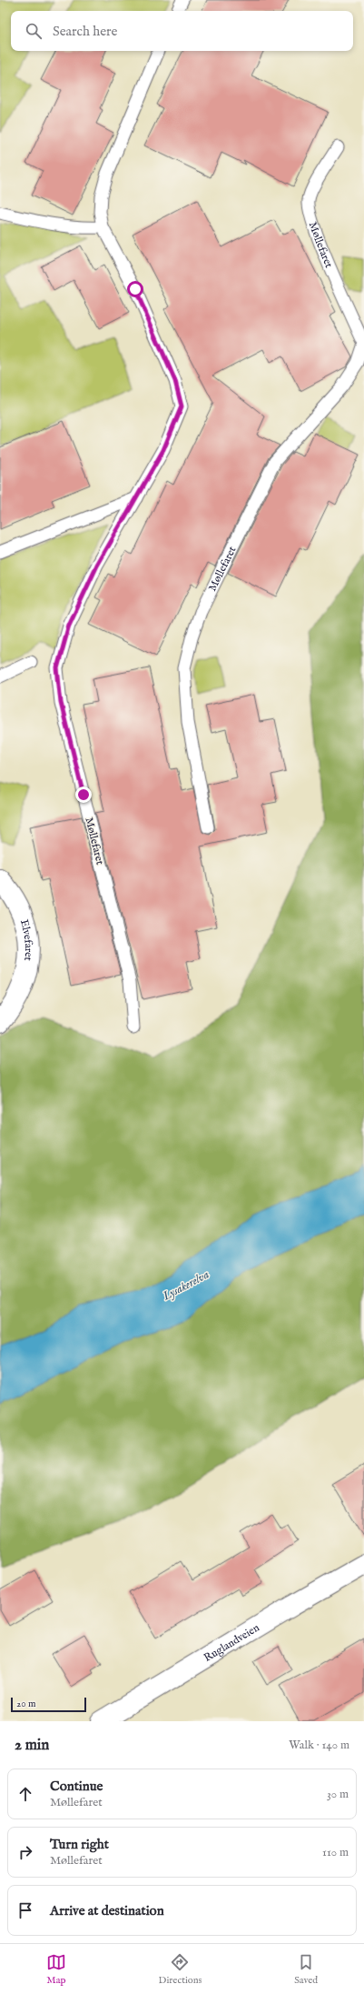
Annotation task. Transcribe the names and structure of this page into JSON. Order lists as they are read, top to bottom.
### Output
{
  "streets": {
    "street": ["Elvefaret", "Ruglandveien"],
    "lane": ["Møllefaret"]
  },
  "water": ["Lysakerelva"],
  "scale_bar": "20 m",
  "page": {
    "search": "Search here",
    "scale": "20 m",
    "heading": ["2 min", "Walk · 140 m"],
    "list": [
      ["Continue", "Møllefaret", "30 m"],
      ["Turn right", "Møllefaret", "110 m"],
      "Arrive at destination"
    ],
    "nav": ["Map", "Directions", "Saved"]
  }
}
